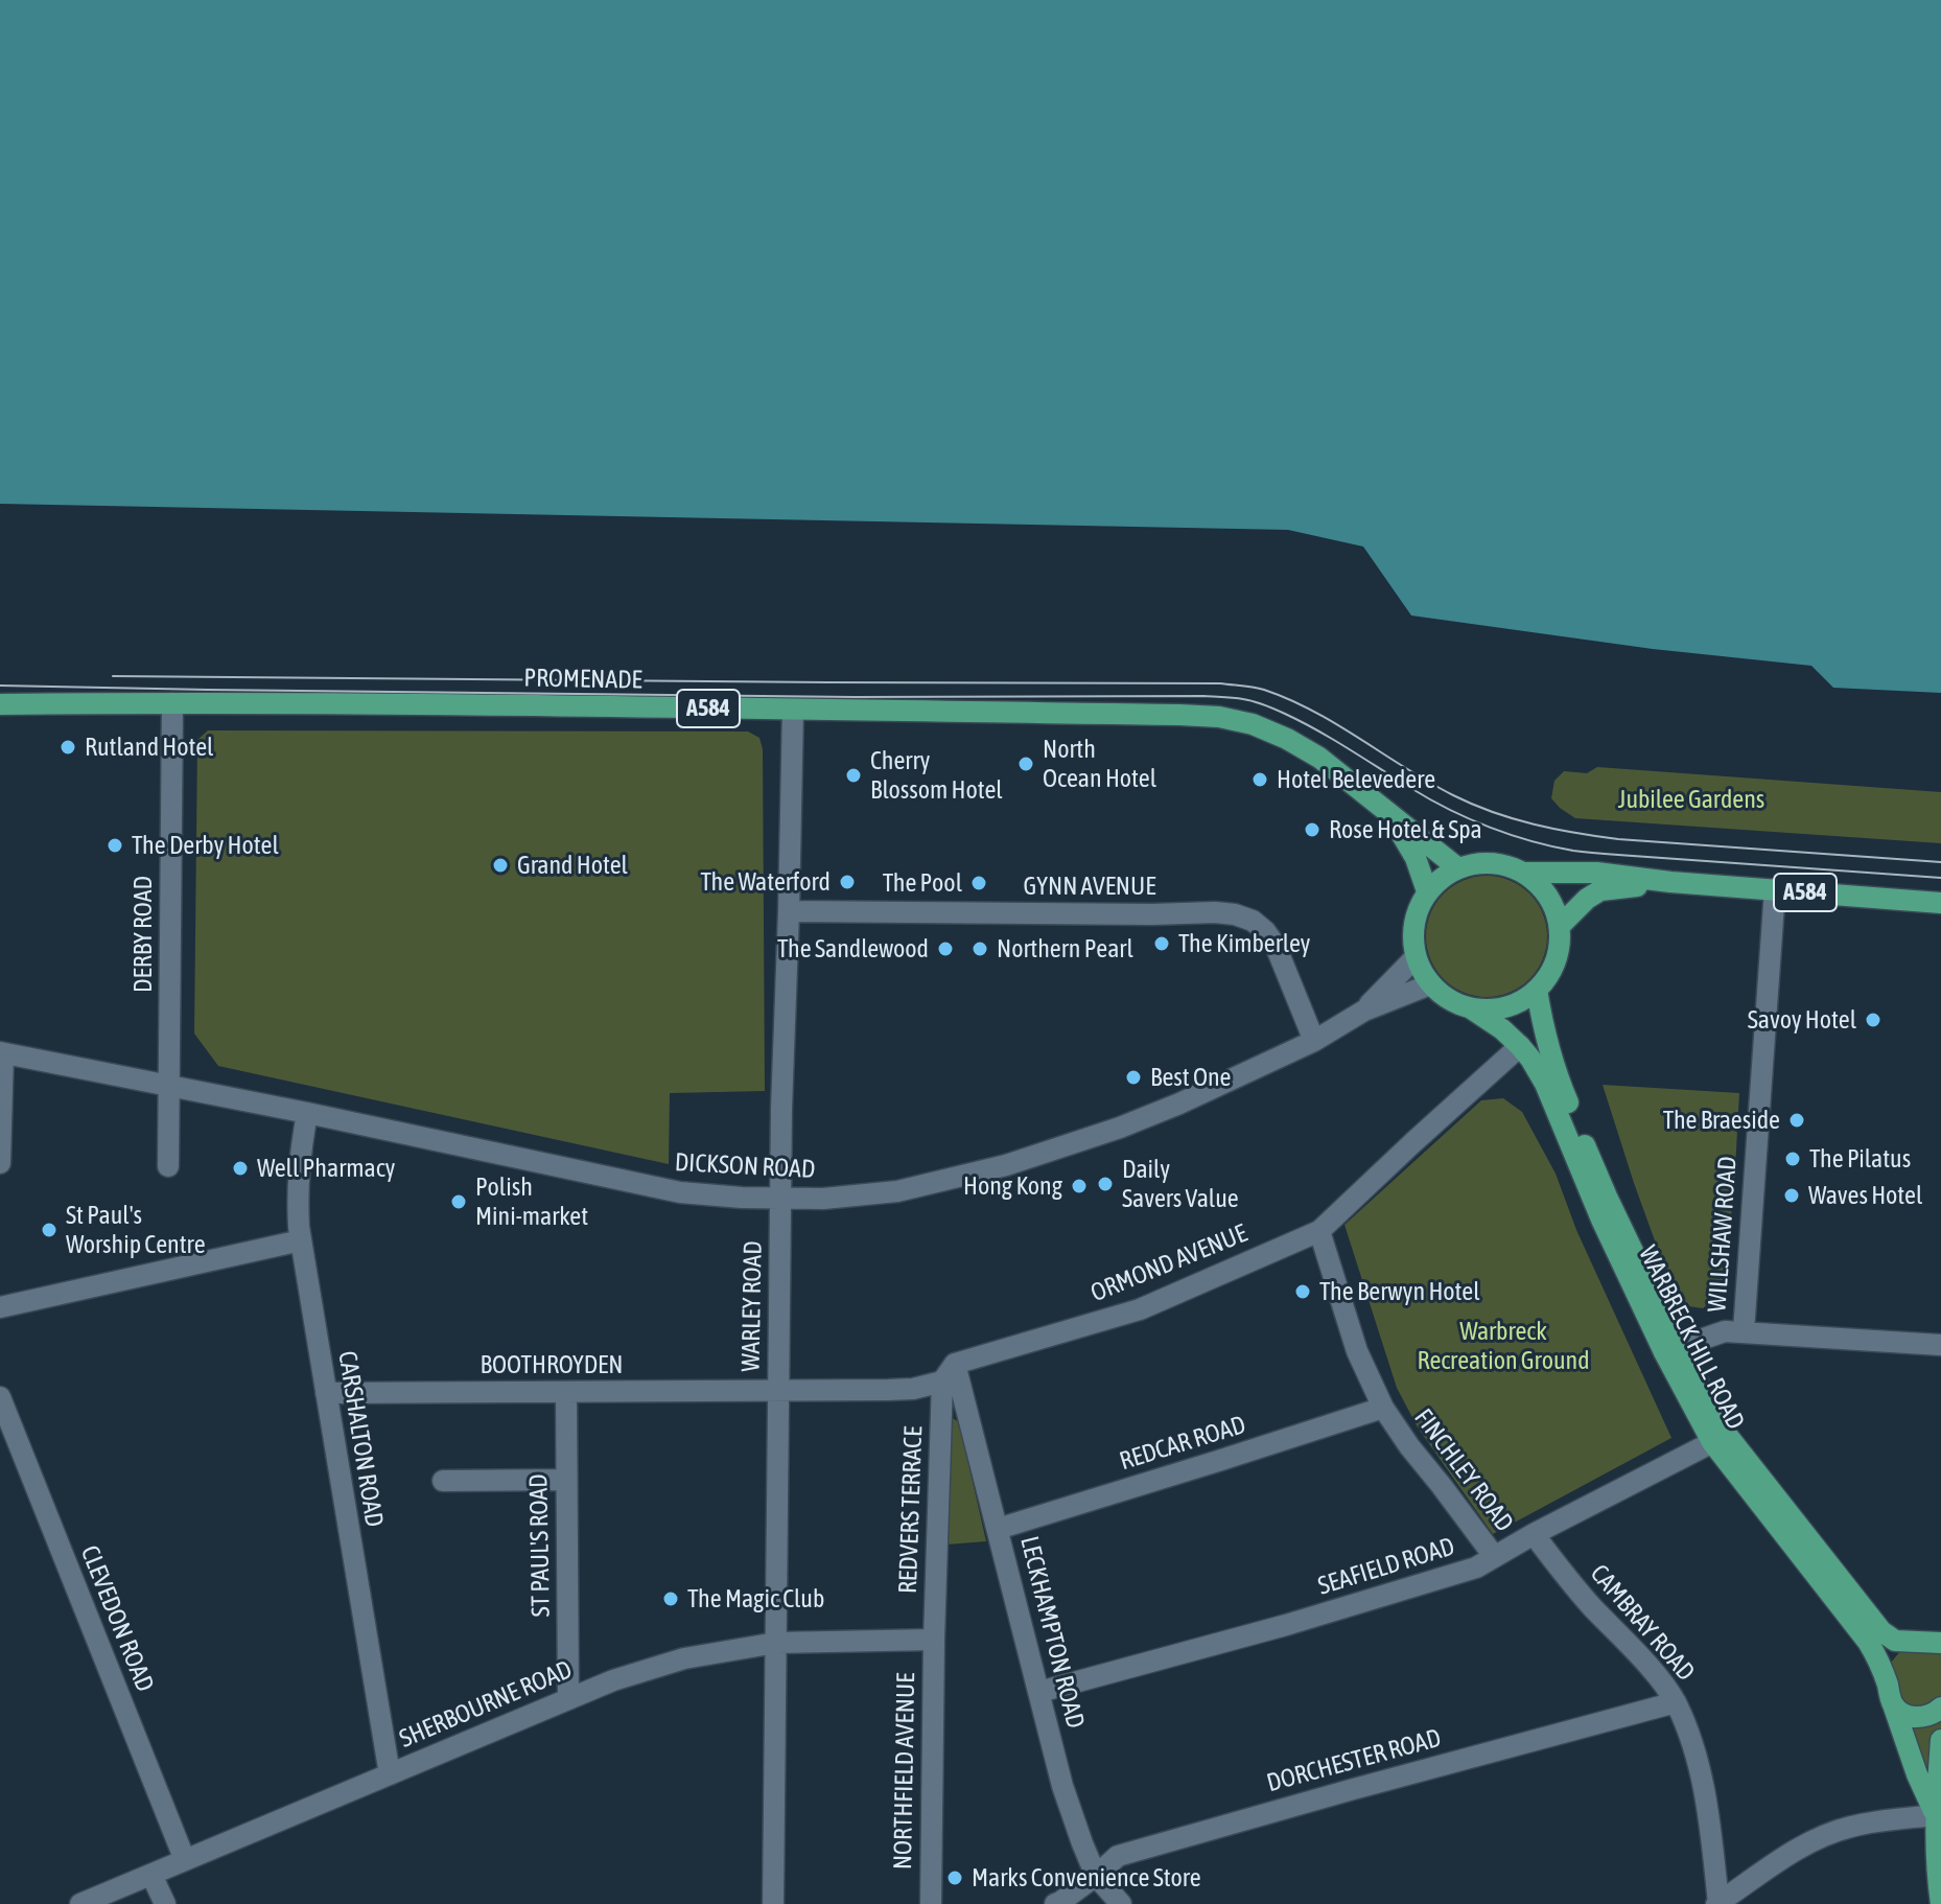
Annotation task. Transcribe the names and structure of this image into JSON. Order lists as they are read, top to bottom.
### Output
{
  "streets": {
    "main road": ["PROMENADE", "A584", "WARBRECK HILL ROAD"],
    "street": [
      "GYNN AVENUE",
      "DERBY ROAD",
      "DICKSON ROAD",
      "WILLSHAW ROAD",
      "ORMOND AVENUE",
      "WARLEY ROAD",
      "BOOTHROYDEN",
      "CARSHALTON ROAD",
      "REDCAR ROAD",
      "FINCHLEY ROAD",
      "REDVERS TERRACE",
      "ST PAUL'S ROAD",
      "SEAFIELD ROAD",
      "CLEVEDON ROAD",
      "CAMBRAY ROAD",
      "LECKHAMPTON ROAD",
      "SHERBOURNE ROAD",
      "DORCHESTER ROAD",
      "NORTHFIELD AVENUE"
    ]
  },
  "crossings": [
    ["PROMENADE", "A584"],
    ["PROMENADE", "DERBY ROAD"],
    ["PROMENADE", "DICKSON ROAD"],
    ["PROMENADE", "WARLEY ROAD"],
    ["PROMENADE", "WARBRECK HILL ROAD"],
    ["A584", "DICKSON ROAD"],
    ["A584", "WILLSHAW ROAD"],
    ["A584", "WARBRECK HILL ROAD"],
    ["GYNN AVENUE", "DICKSON ROAD"],
    ["GYNN AVENUE", "WARLEY ROAD"],
    ["DERBY ROAD", "DICKSON ROAD"],
    ["DICKSON ROAD", "WARLEY ROAD"],
    ["DICKSON ROAD", "WARBRECK HILL ROAD"],
    ["DICKSON ROAD", "CARSHALTON ROAD"],
    ["ORMOND AVENUE", "WARBRECK HILL ROAD"],
    ["ORMOND AVENUE", "FINCHLEY ROAD"],
    ["ORMOND AVENUE", "LECKHAMPTON ROAD"],
    ["WARLEY ROAD", "BOOTHROYDEN"],
    ["WARLEY ROAD", "SHERBOURNE ROAD"],
    ["WARBRECK HILL ROAD", "SEAFIELD ROAD"],
    ["BOOTHROYDEN", "CARSHALTON ROAD"],
    ["BOOTHROYDEN", "ST PAUL'S ROAD"],
    ["CARSHALTON ROAD", "SHERBOURNE ROAD"],
    ["REDCAR ROAD", "FINCHLEY ROAD"],
    ["REDCAR ROAD", "LECKHAMPTON ROAD"],
    ["FINCHLEY ROAD", "SEAFIELD ROAD"],
    ["REDVERS TERRACE", "SHERBOURNE ROAD"],
    ["REDVERS TERRACE", "NORTHFIELD AVENUE"],
    ["ST PAUL'S ROAD", "SHERBOURNE ROAD"],
    ["SEAFIELD ROAD", "CAMBRAY ROAD"],
    ["SEAFIELD ROAD", "LECKHAMPTON ROAD"],
    ["CLEVEDON ROAD", "SHERBOURNE ROAD"],
    ["CAMBRAY ROAD", "DORCHESTER ROAD"],
    ["LECKHAMPTON ROAD", "DORCHESTER ROAD"],
    ["SHERBOURNE ROAD", "NORTHFIELD AVENUE"]
  ],
  "parks": ["Jubilee Gardens", "Warbreck Recreation Ground"],
  "places": [
    "Rutland Hotel",
    "North Ocean Hotel",
    "Cherry Blossom Hotel",
    "Hotel Belevedere",
    "Rose Hotel & Spa",
    "The Derby Hotel",
    "Grand Hotel",
    "The Waterford",
    "The Pool",
    "The Kimberley",
    "The Sandlewood",
    "Northern Pearl",
    "Savoy Hotel",
    "Best One",
    "The Braeside",
    "The Pilatus",
    "Well Pharmacy",
    "Daily Savers Value",
    "Hong Kong",
    "Waves Hotel",
    "Polish Mini-market",
    "St Paul's Worship Centre",
    "The Berwyn Hotel",
    "The Magic Club",
    "Marks Convenience Store"
  ]
}
